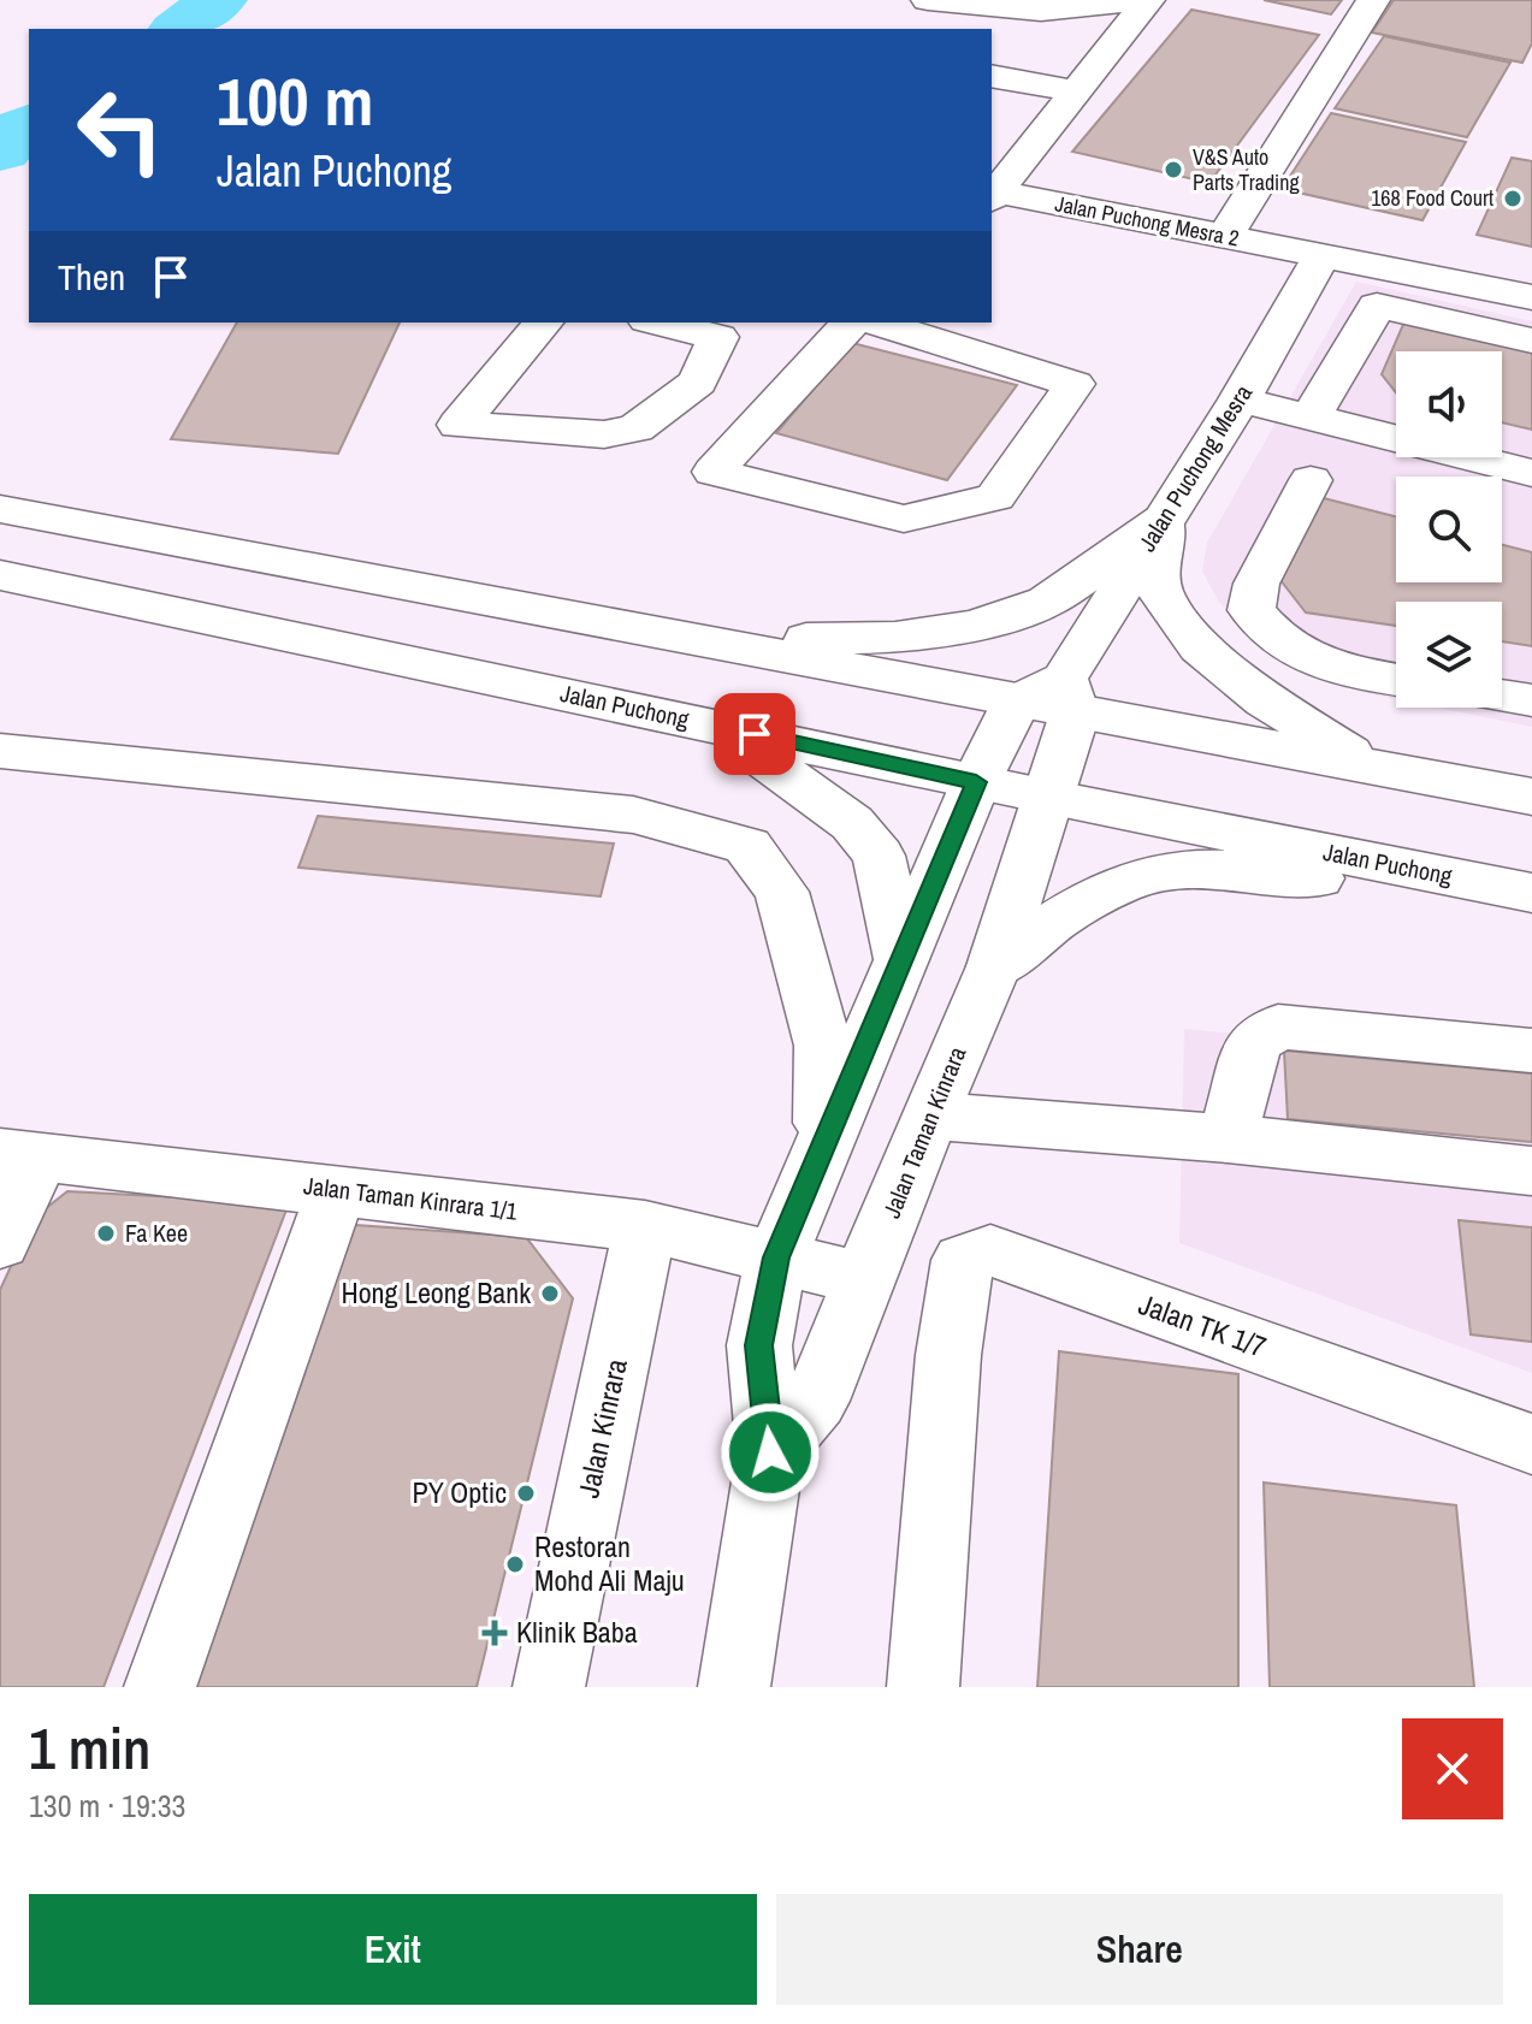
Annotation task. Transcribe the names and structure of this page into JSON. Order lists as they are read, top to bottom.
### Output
{
  "streets": {
    "main road": [
      "Jalan Puchong Mesra 2",
      "Jalan Puchong Mesra",
      "Jalan Puchong",
      "Jalan Taman Kinrara",
      "Jalan Taman Kinrara 1/1",
      "Jalan TK 1/7",
      "Jalan Kinrara"
    ]
  },
  "crossings": [
    ["Jalan Puchong Mesra 2", "Jalan Puchong Mesra"],
    ["Jalan Puchong Mesra", "Jalan Puchong"],
    ["Jalan Puchong Mesra", "Jalan Taman Kinrara"],
    ["Jalan Puchong", "Jalan Taman Kinrara"],
    ["Jalan Taman Kinrara", "Jalan Taman Kinrara 1/1"],
    ["Jalan Taman Kinrara 1/1", "Jalan Kinrara"]
  ],
  "places": {
    "other": [
      "V&S Auto Parts Trading",
      "168 Food Court",
      "Fa Kee",
      "Hong Leong Bank",
      "PY Optic",
      "Restoran Mohd Ali Maju"
    ],
    "health": ["Klinik Baba"]
  },
  "page": {
    "turn": ["100 m", "Jalan Puchong"],
    "then": "Then",
    "heading": ["1 min", "130 m · 19:33"],
    "buttons": ["Exit", "Share"]
  }
}
